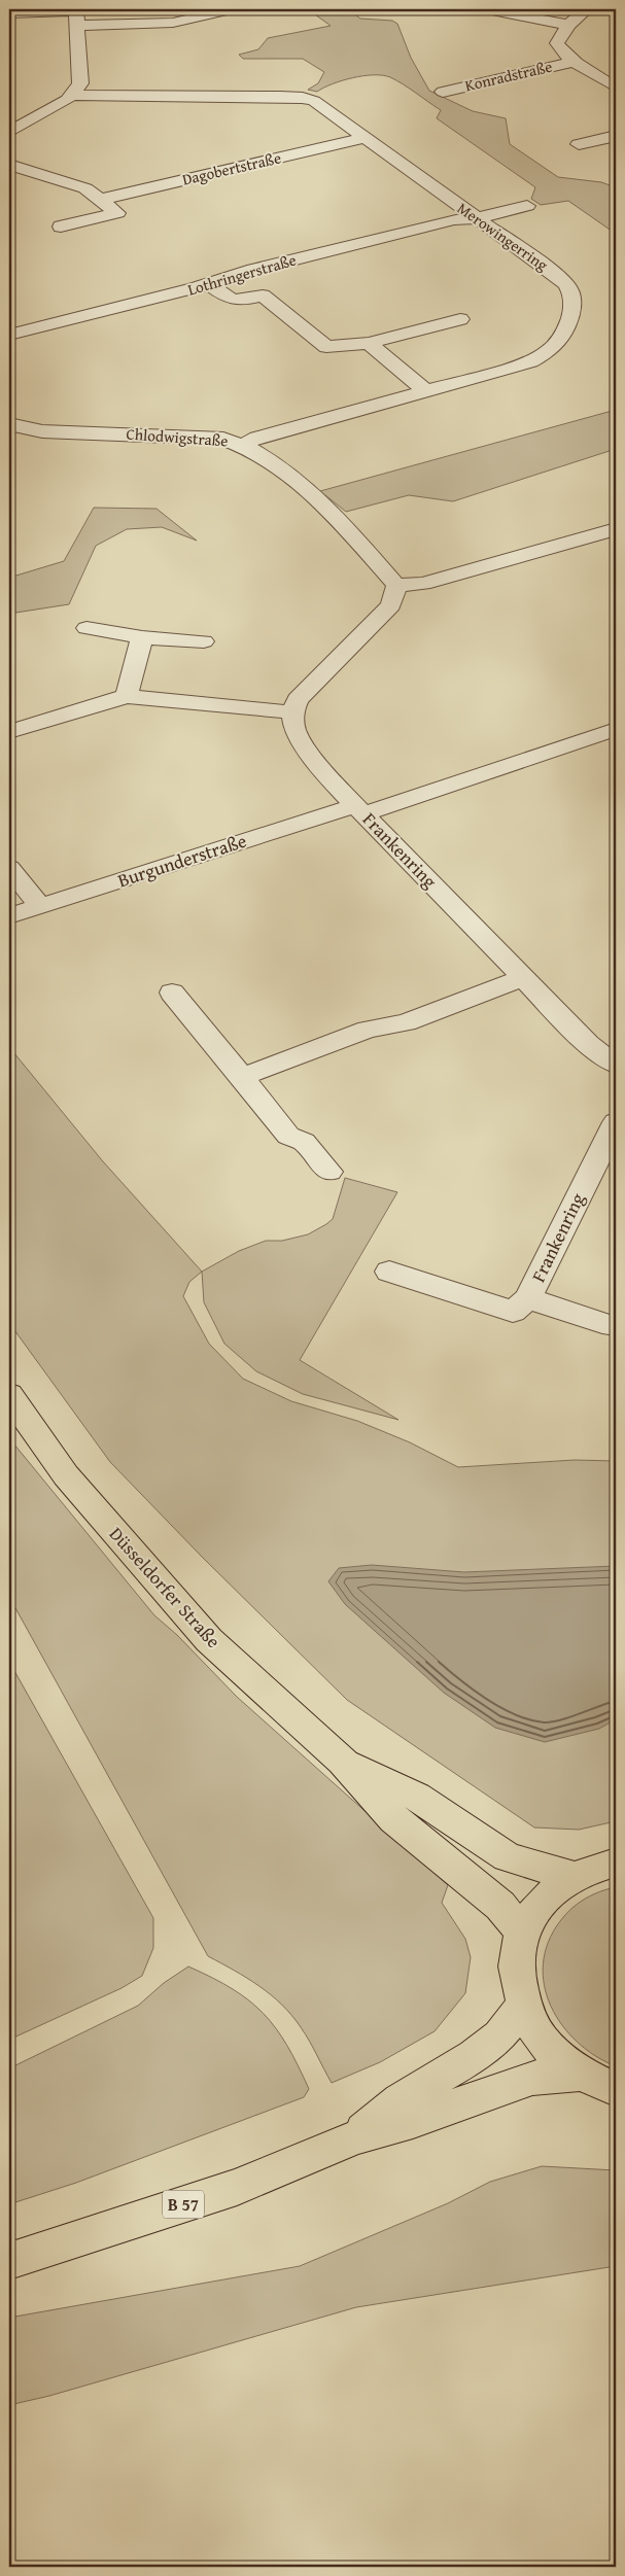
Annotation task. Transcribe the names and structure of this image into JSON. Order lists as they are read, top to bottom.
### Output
{
  "streets": {
    "main road": ["Düsseldorfer Straße", "B 57"],
    "street": [
      "Konradstraße",
      "Dagobertstraße",
      "Merowingerring",
      "Lothringerstraße",
      "Chlodwigstraße",
      "Frankenring",
      "Burgunderstraße"
    ]
  },
  "crossings": [
    ["Dagobertstraße", "Merowingerring"],
    ["Merowingerring", "Lothringerstraße"],
    ["Merowingerring", "Chlodwigstraße"],
    ["Frankenring", "Burgunderstraße"]
  ]
}
